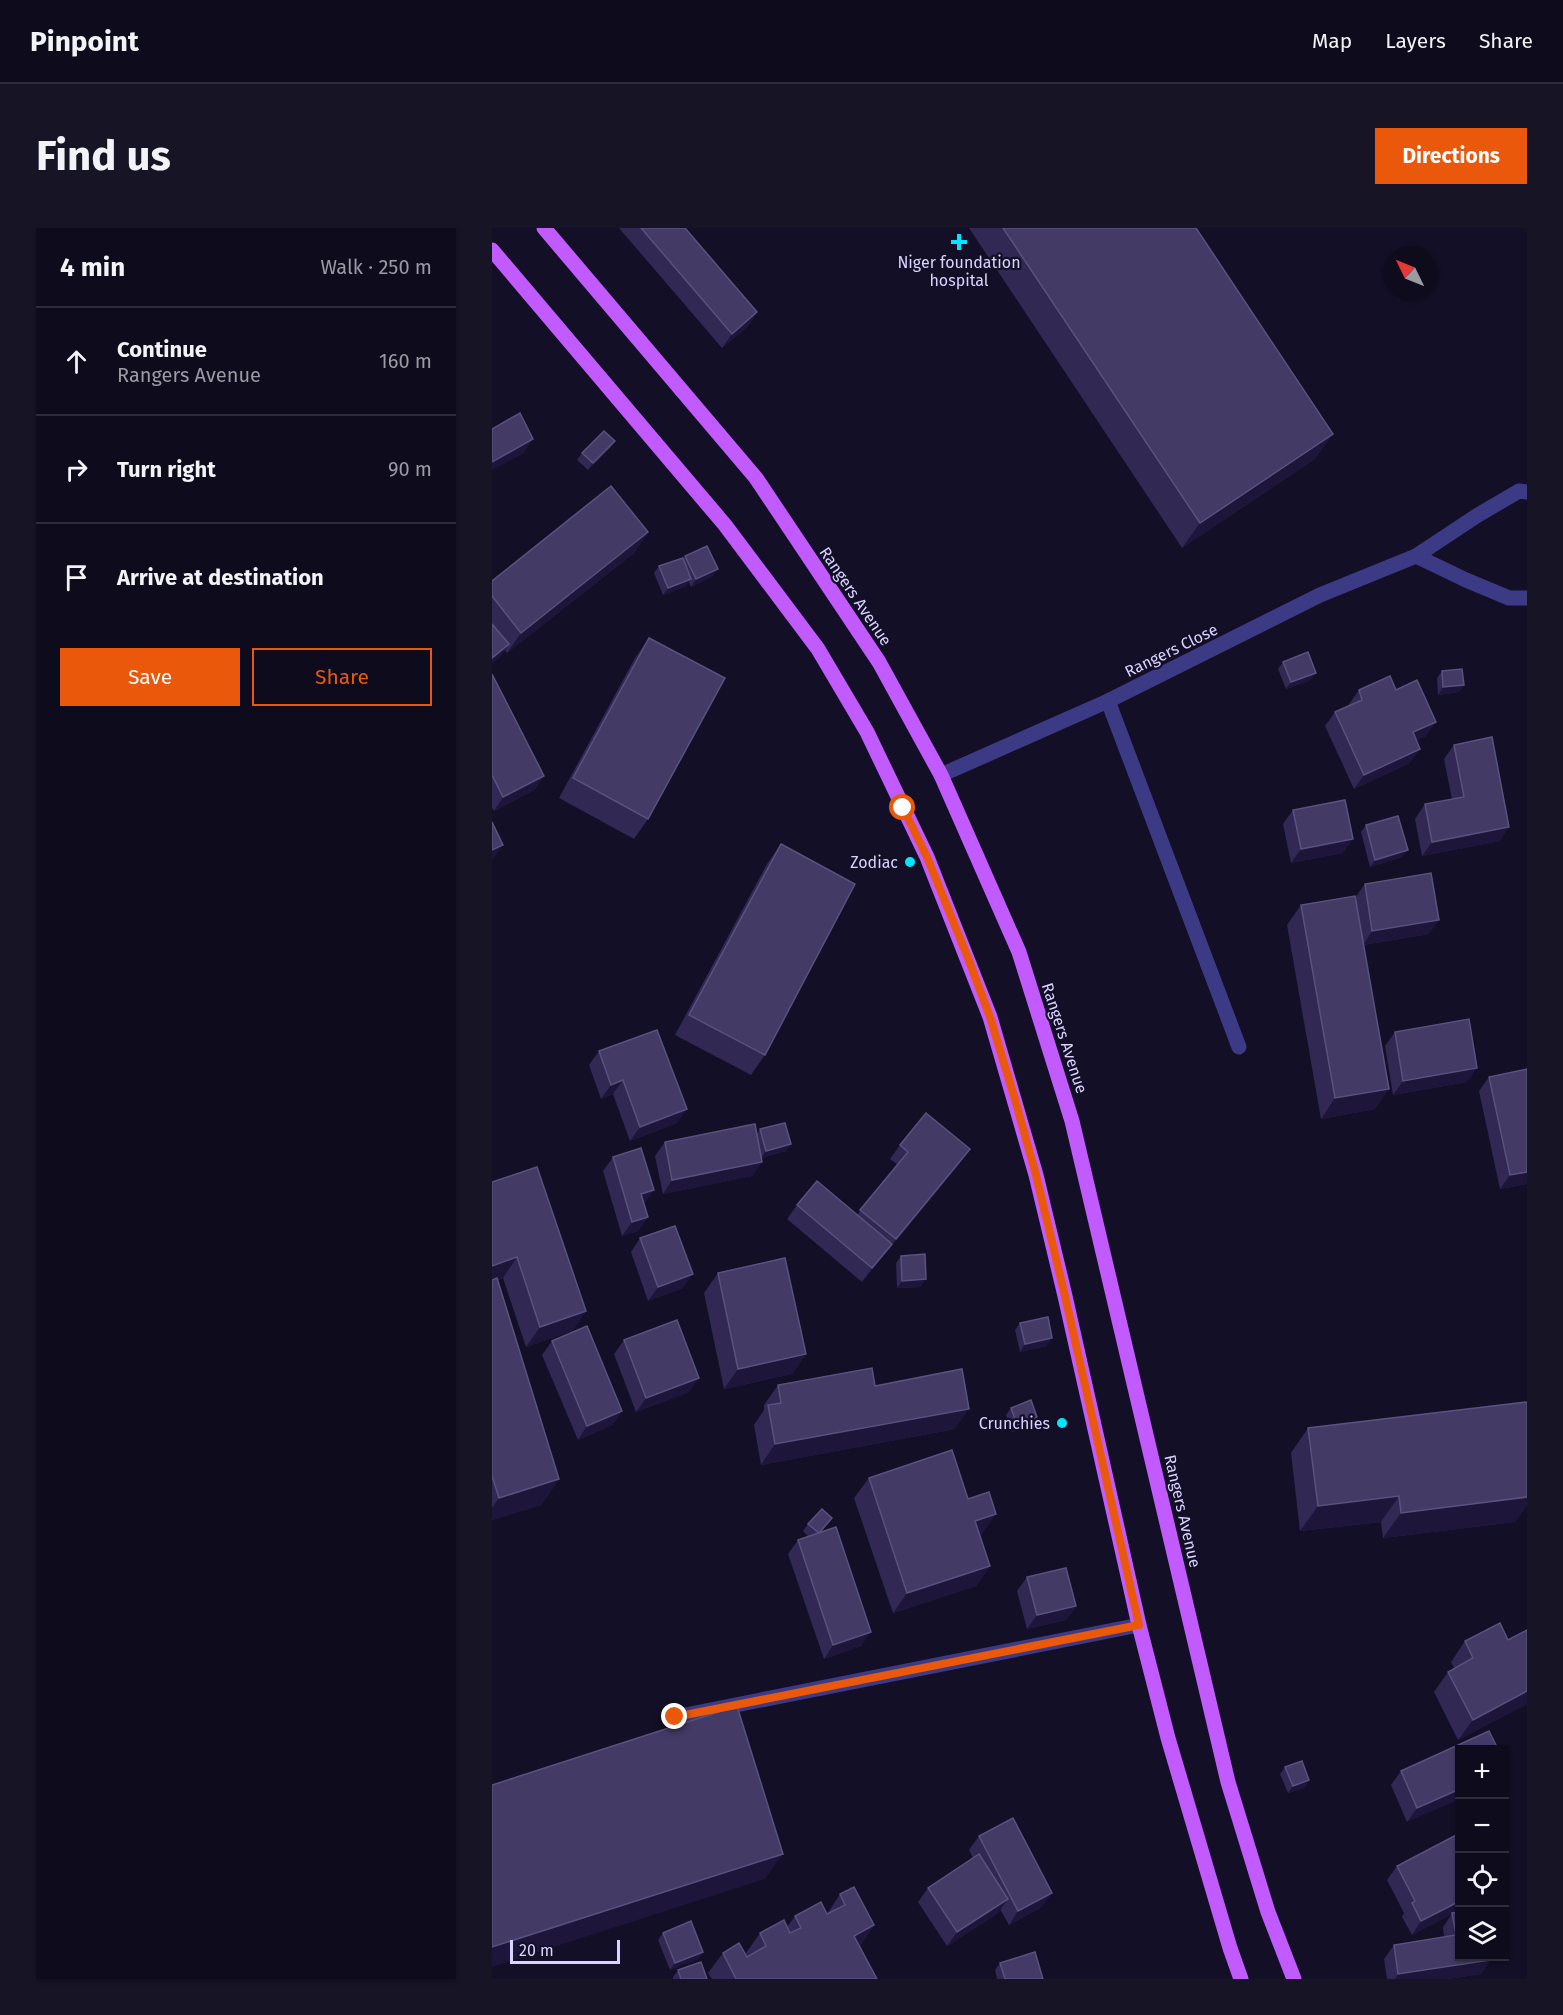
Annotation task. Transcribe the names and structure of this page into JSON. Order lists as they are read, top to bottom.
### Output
{
  "streets": {
    "main road": ["Rangers Avenue"],
    "street": ["Rangers Close"]
  },
  "crossings": [
    ["Rangers Avenue", "Rangers Close"]
  ],
  "places": {
    "health": ["Niger foundation hospital"],
    "other": ["Zodiac", "Crunchies"]
  },
  "scale_bar": "20 m",
  "north": "top left",
  "page": {
    "header": "Pinpoint",
    "nav": ["Map", "Layers", "Share"],
    "buttons": [
      "Directions",
      ["Save", "Share"]
    ],
    "title": "Find us",
    "heading": ["4 min", "Walk · 250 m"],
    "list": [
      ["Continue", "Rangers Avenue", "160 m"],
      ["Turn right", "90 m"],
      "Arrive at destination"
    ],
    "map_buttons": ["+", "−"],
    "scale": "20 m"
  }
}
